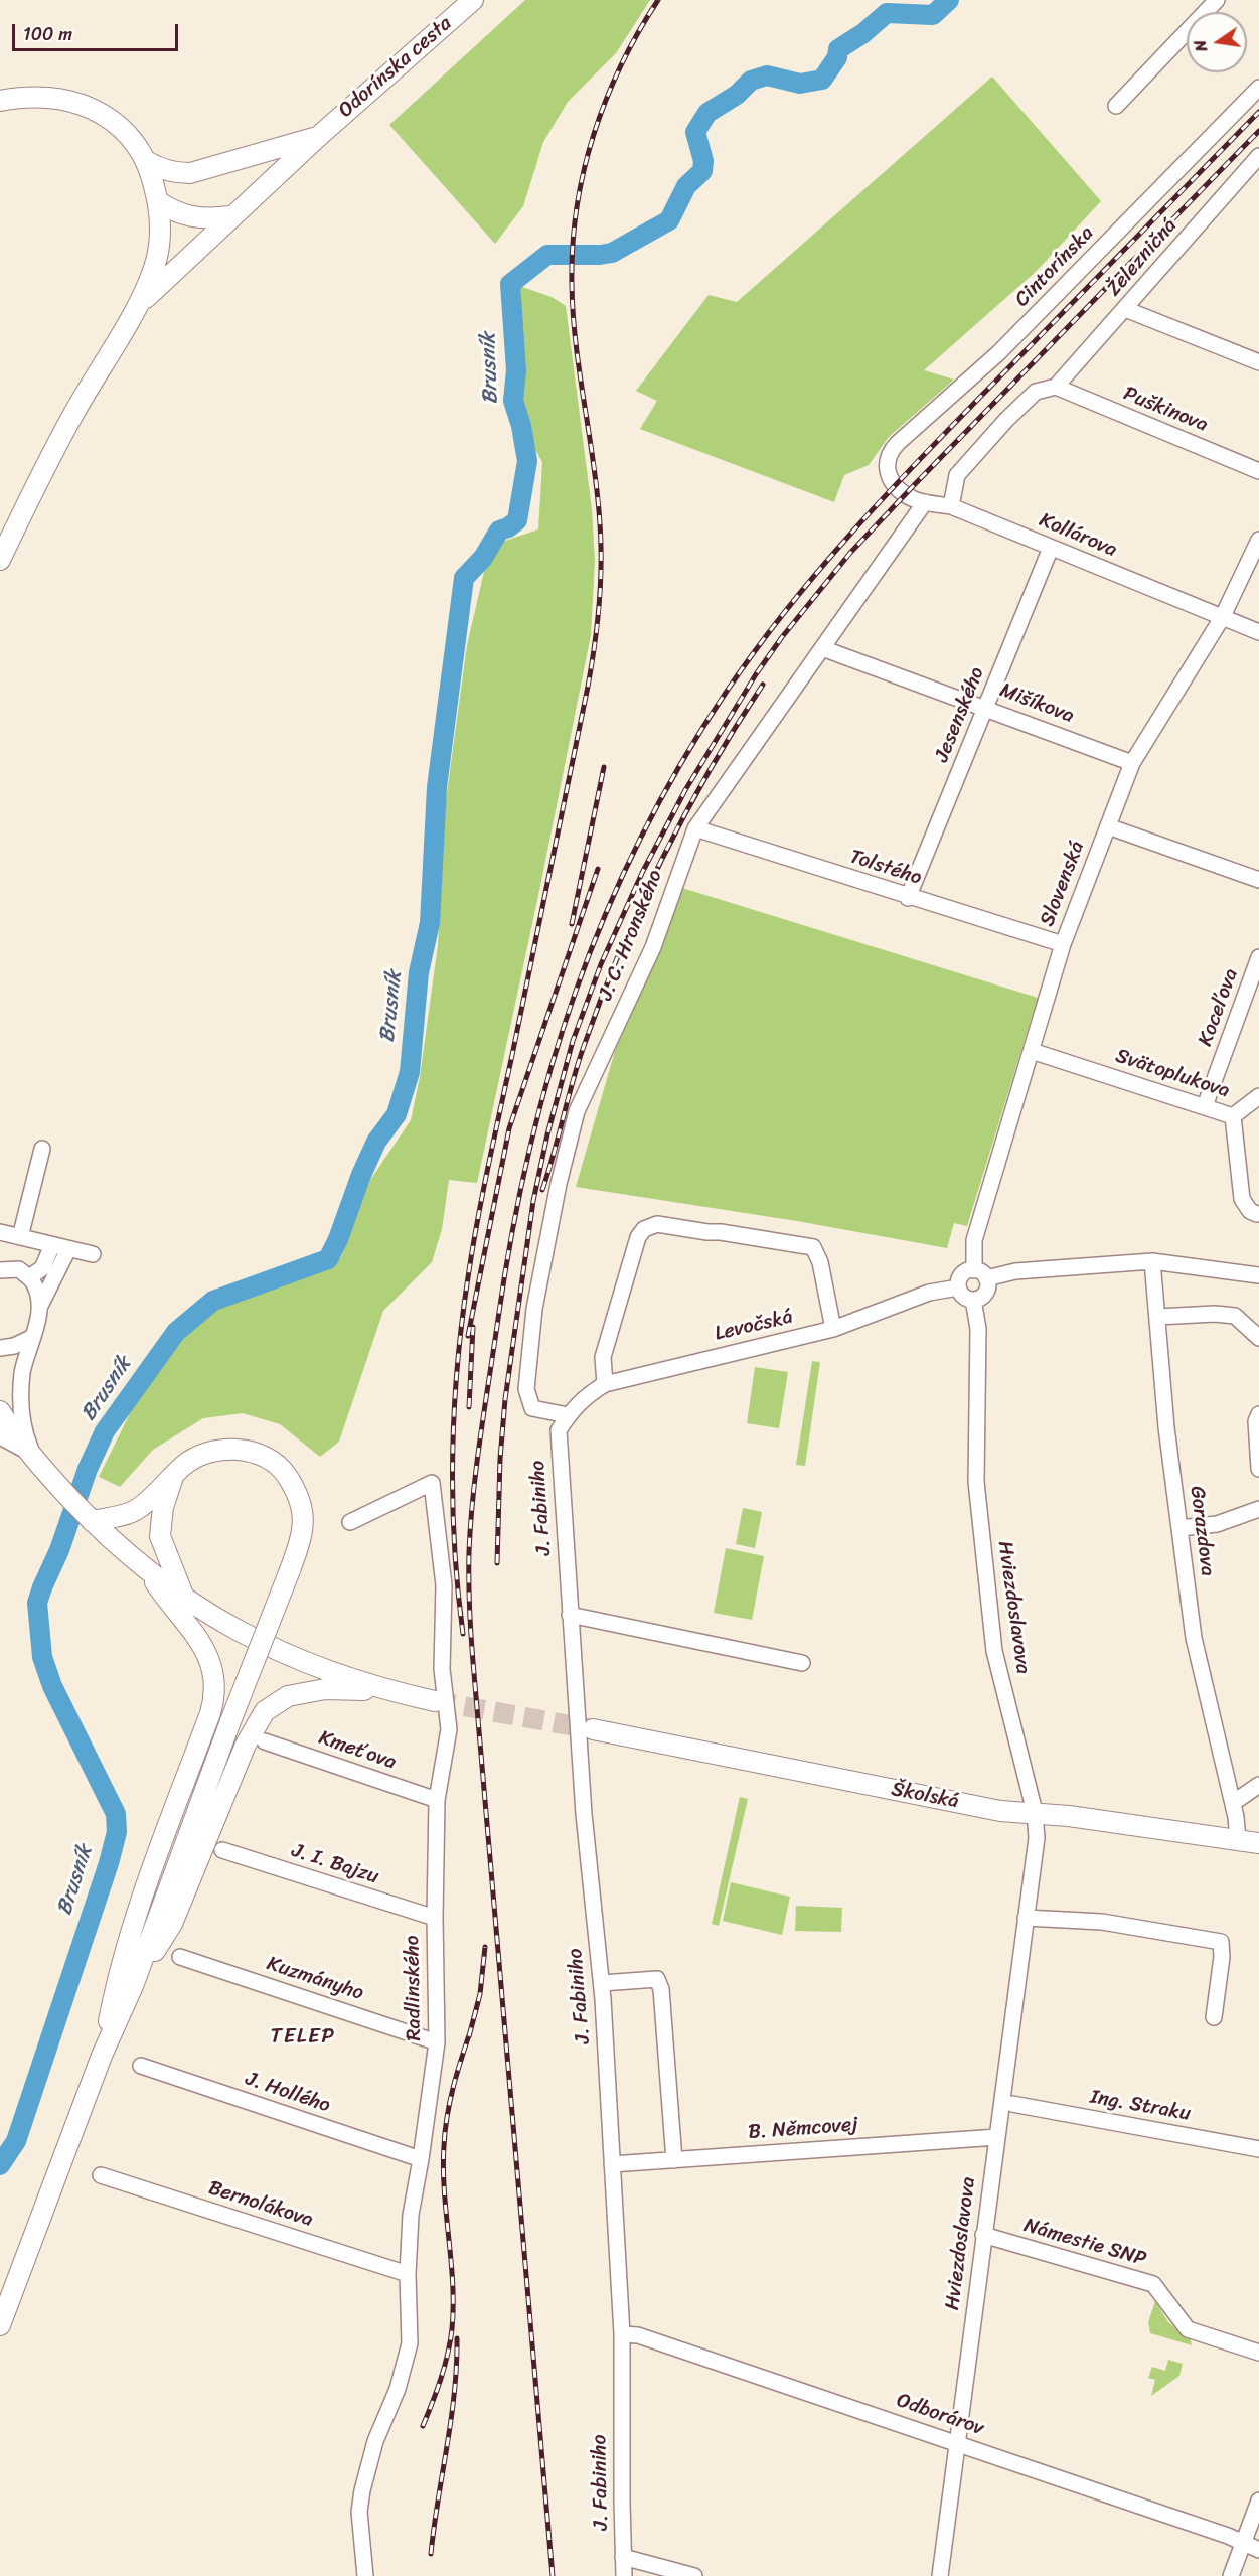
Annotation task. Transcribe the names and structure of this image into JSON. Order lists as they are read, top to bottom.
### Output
{
  "streets": {
    "main road": ["Odorínska cesta", "Školská"],
    "street": [
      "Železničná",
      "Cintorínska",
      "Puškinova",
      "Kollárova",
      "Mišíkova",
      "Jesenského",
      "Tolstého",
      "Slovenská",
      "J. C. Hronského",
      "Koceľova",
      "Svätoplukova",
      "Levočská",
      "J. Fabiniho",
      "Gorazdova",
      "Hviezdoslavova",
      "Kmeťova",
      "J. I. Bajzu",
      "Kuzmányho",
      "Radlinského",
      "J. Hollého",
      "Ing. Straku",
      "B. Němcovej",
      "Bernolákova",
      "Námestie SNP",
      "Odborárov"
    ]
  },
  "crossings": [
    ["Železničná", "Puškinova"],
    ["Cintorínska", "Kollárova"],
    ["Kollárova", "Jesenského"],
    ["Kollárova", "Slovenská"],
    ["Kollárova", "J. C. Hronského"],
    ["Mišíkova", "Jesenského"],
    ["Mišíkova", "Slovenská"],
    ["Mišíkova", "J. C. Hronského"],
    ["Jesenského", "Tolstého"],
    ["Tolstého", "Slovenská"],
    ["Tolstého", "J. C. Hronského"],
    ["Slovenská", "Svätoplukova"],
    ["Slovenská", "Levočská"],
    ["Slovenská", "Hviezdoslavova"],
    ["J. C. Hronského", "Levočská"],
    ["J. C. Hronského", "J. Fabiniho"],
    ["Koceľova", "Svätoplukova"],
    ["Levočská", "J. Fabiniho"],
    ["Levočská", "Hviezdoslavova"],
    ["J. Fabiniho", "B. Němcovej"],
    ["J. Fabiniho", "Odborárov"],
    ["Gorazdova", "Školská"],
    ["Hviezdoslavova", "Školská"],
    ["Hviezdoslavova", "B. Němcovej"],
    ["Hviezdoslavova", "Námestie SNP"],
    ["Hviezdoslavova", "Odborárov"],
    ["Kmeťova", "Radlinského"],
    ["J. I. Bajzu", "Radlinského"],
    ["Kuzmányho", "Radlinského"],
    ["Radlinského", "J. Hollého"],
    ["Radlinského", "Bernolákova"]
  ],
  "districts": ["TELEP"],
  "water": ["Brusník"],
  "scale_bar": "100 m",
  "north": "left"
}
